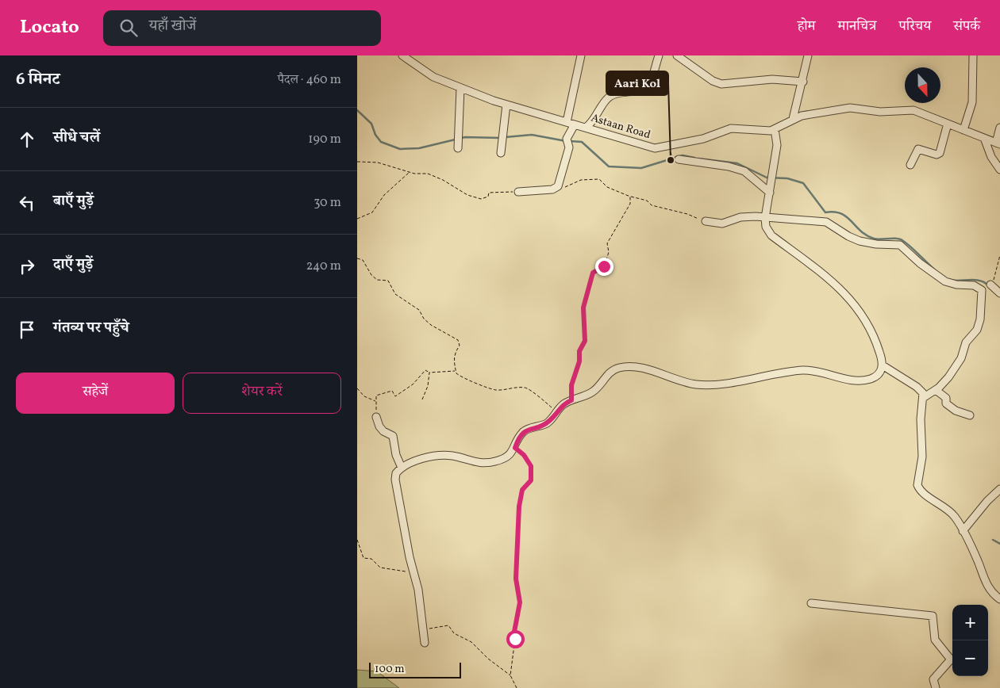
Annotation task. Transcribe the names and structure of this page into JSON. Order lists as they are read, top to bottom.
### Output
{
  "streets": {
    "street": ["Astaan Road"]
  },
  "places": ["Aari Kol"],
  "scale_bar": "100 m",
  "north": "bottom",
  "page": {
    "header": "Locato",
    "search": "यहाँ खोजें",
    "nav": [
      "होम",
      "मानचित्र",
      "परिचय",
      "संपर्क"
    ],
    "heading": ["6 मिनट", "पैदल · 460 m"],
    "list": [
      ["सीधे चलें", "190 m"],
      ["बाएँ मुड़ें", "30 m"],
      ["दाएँ मुड़ें", "240 m"],
      "गंतव्य पर पहुँचे"
    ],
    "buttons": ["सहेजें", "शेयर करें"],
    "map_buttons": ["+", "−"],
    "scale": "100 m"
  }
}
